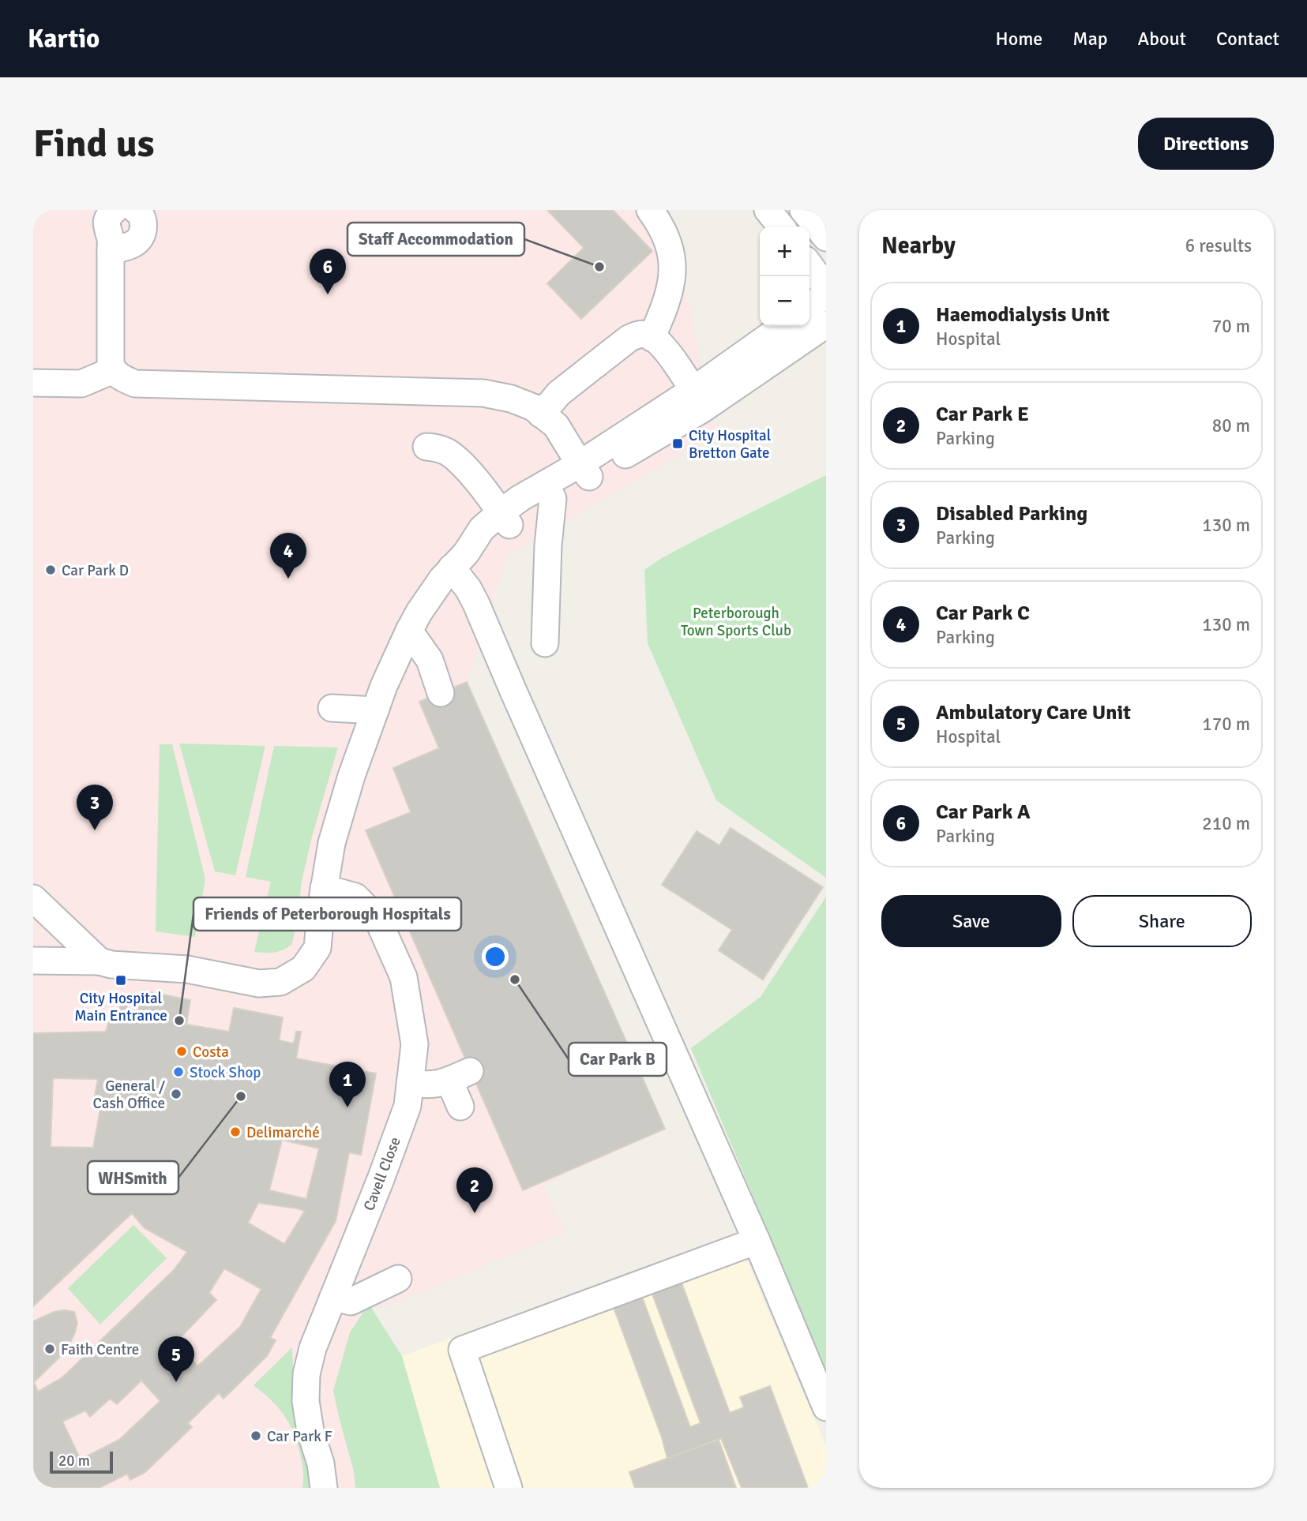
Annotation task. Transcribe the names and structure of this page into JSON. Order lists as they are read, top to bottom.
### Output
{
  "streets": {
    "street": ["Cavell Close"]
  },
  "parks": ["Peterborough Town Sports Club"],
  "places": {
    "other": [
      "Staff Accommodation",
      "Car Park D",
      "Car Park B",
      "Friends of Peterborough Hospitals",
      "Costa",
      "Stock Shop",
      "General / Cash Office",
      "WHSmith",
      "Delimarché",
      "Faith Centre",
      "Car Park F"
    ],
    "transit": ["City Hospital Bretton Gate", "City Hospital Main Entrance"]
  },
  "scale_bar": "20 m",
  "page": {
    "header": "Kartio",
    "nav": [
      "Home",
      "Map",
      "About",
      "Contact"
    ],
    "buttons": [
      "Directions",
      ["Save", "Share"]
    ],
    "title": "Find us",
    "heading": ["Nearby", "6 results"],
    "map_buttons": ["+", "−"],
    "pins": [
      "6",
      "4",
      "3",
      "1",
      "2",
      "5"
    ],
    "list": [
      {
        "mark": "1",
        "name": "Haemodialysis Unit",
        "note": "Hospital",
        "value": "70 m"
      },
      {
        "mark": "2",
        "name": "Car Park E",
        "note": "Parking",
        "value": "80 m"
      },
      {
        "mark": "3",
        "name": "Disabled Parking",
        "note": "Parking",
        "value": "130 m"
      },
      {
        "mark": "4",
        "name": "Car Park C",
        "note": "Parking",
        "value": "130 m"
      },
      {
        "mark": "5",
        "name": "Ambulatory Care Unit",
        "note": "Hospital",
        "value": "170 m"
      },
      {
        "mark": "6",
        "name": "Car Park A",
        "note": "Parking",
        "value": "210 m"
      }
    ],
    "scale": "20 m"
  }
}
